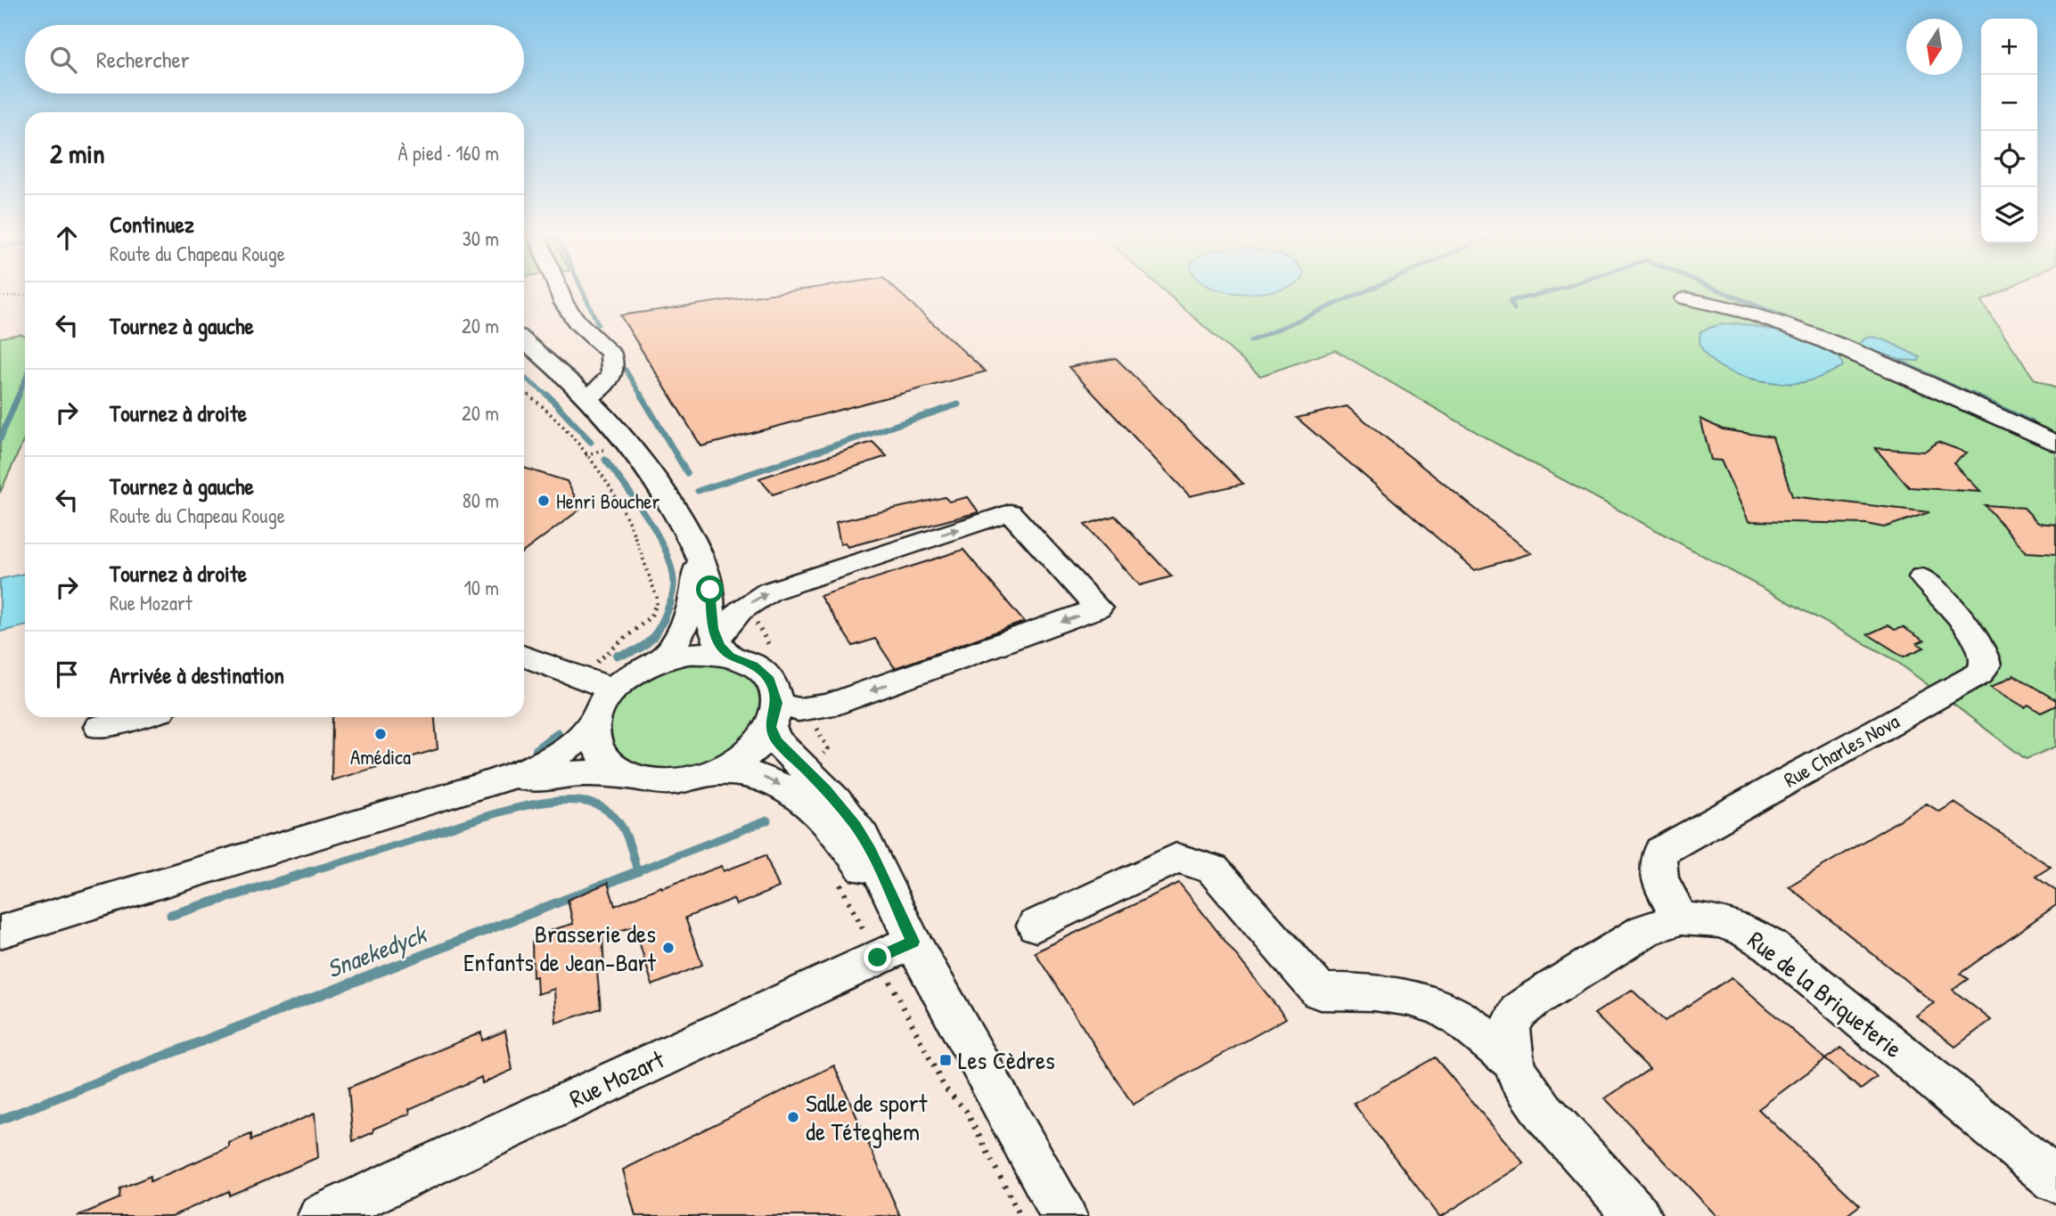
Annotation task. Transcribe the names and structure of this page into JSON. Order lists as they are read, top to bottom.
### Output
{
  "streets": {
    "street": ["Rue Charles Nova", "Rue de la Briqueterie", "Rue Mozart"]
  },
  "crossings": [
    ["Rue Charles Nova", "Rue de la Briqueterie"]
  ],
  "water": ["Snaekedyck"],
  "places": {
    "other": [
      "Henri Boucher",
      "Amédica",
      "Brasserie des Enfants de Jean-Bart",
      "Salle de sport de Téteghem"
    ],
    "transit": ["Les Cèdres"]
  },
  "north": "bottom",
  "page": {
    "map_buttons": ["+", "−"],
    "search": "Rechercher",
    "heading": ["2 min", "À pied · 160 m"],
    "list": [
      ["Continuez", "Route du Chapeau Rouge", "30 m"],
      ["Tournez à gauche", "20 m"],
      ["Tournez à droite", "20 m"],
      ["Tournez à gauche", "Route du Chapeau Rouge", "80 m"],
      ["Tournez à droite", "Rue Mozart", "10 m"],
      "Arrivée à destination"
    ]
  }
}
